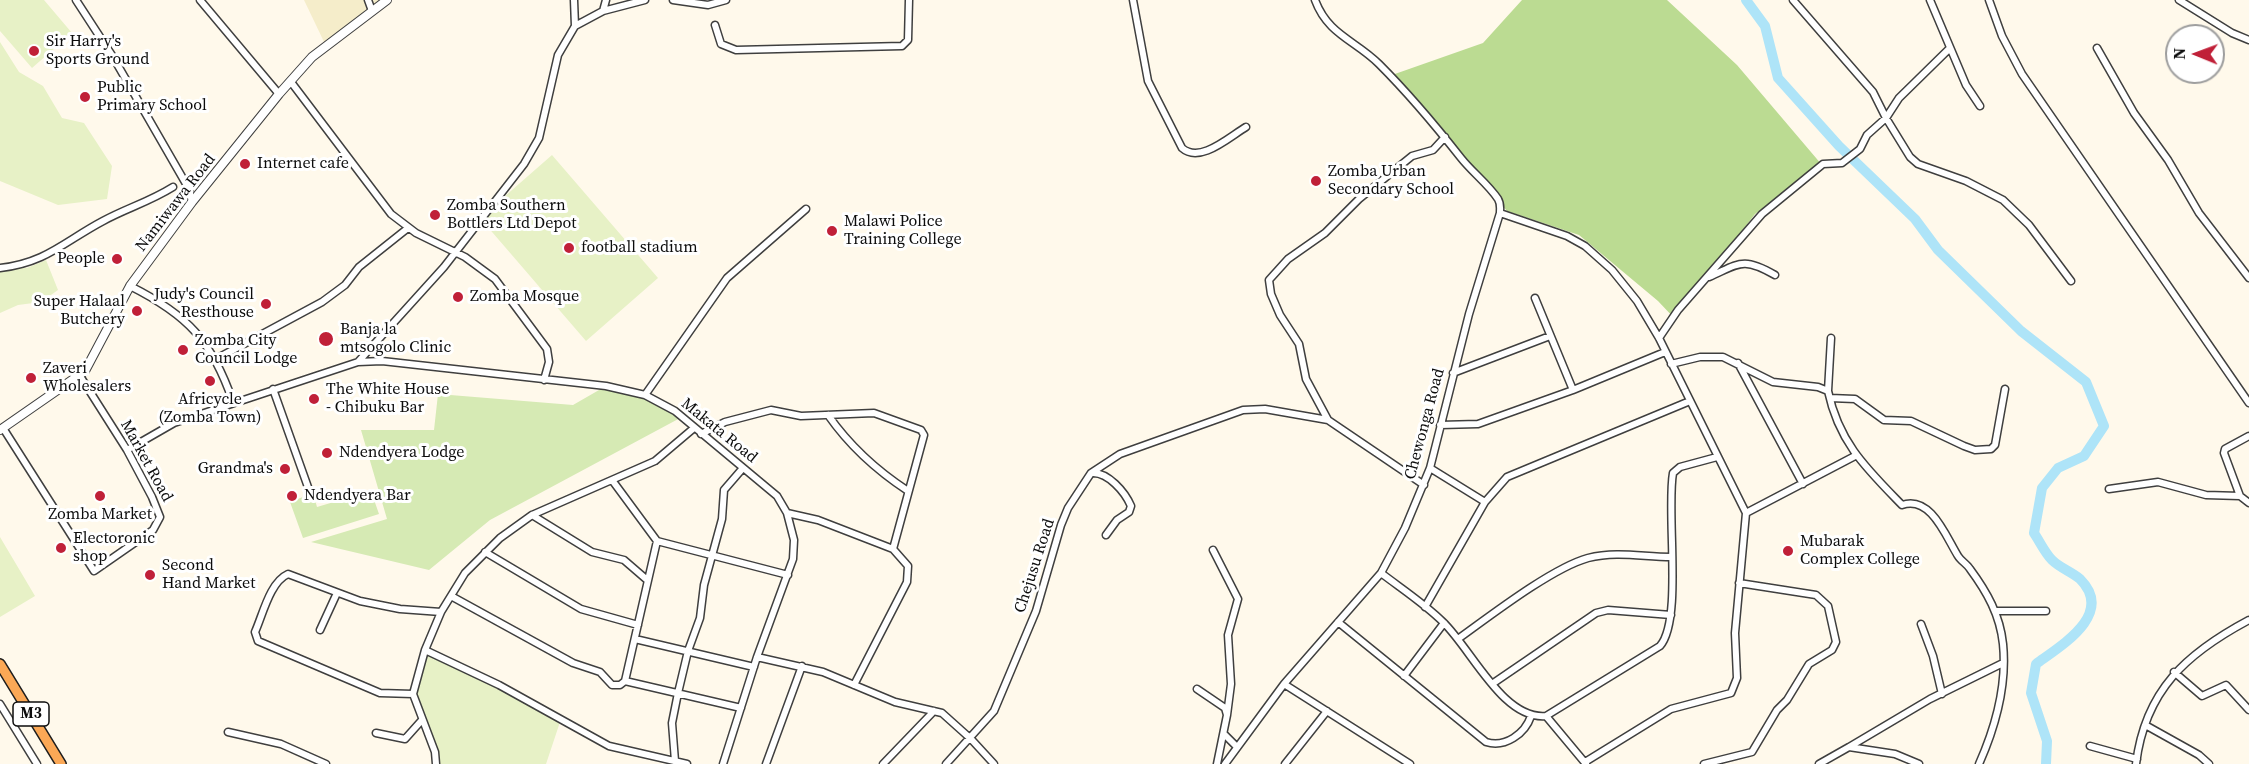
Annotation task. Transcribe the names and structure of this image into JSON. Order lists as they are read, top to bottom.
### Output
{
  "streets": {
    "highway": ["M3"],
    "street": [
      "Namiwawa Road",
      "Chewonga Road",
      "Makata Road",
      "Market Road",
      "Chejusu Road"
    ]
  },
  "crossings": [
    ["Namiwawa Road", "Market Road"]
  ],
  "places": [
    "Sir Harry's Sports Ground",
    "Public Primary School",
    "Internet cafe",
    "Zomba Urban Secondary School",
    "Zomba Southern Bottlers Ltd Depot",
    "Malawi Police Training College",
    "football stadium",
    "People",
    "Zomba Mosque",
    "Judy's Council Resthouse",
    "Super Halaal Butchery",
    "Banja la mtsogolo Clinic",
    "Zomba City Council Lodge",
    "Zaveri Wholesalers",
    "Africycle (Zomba Town)",
    "The White House - Chibuku Bar",
    "Ndendyera Lodge",
    "Grandma's",
    "Zomba Market",
    "Ndendyera Bar",
    "Electoronic shop",
    "Mubarak Complex College",
    "Second Hand Market"
  ],
  "north": "left"
}
